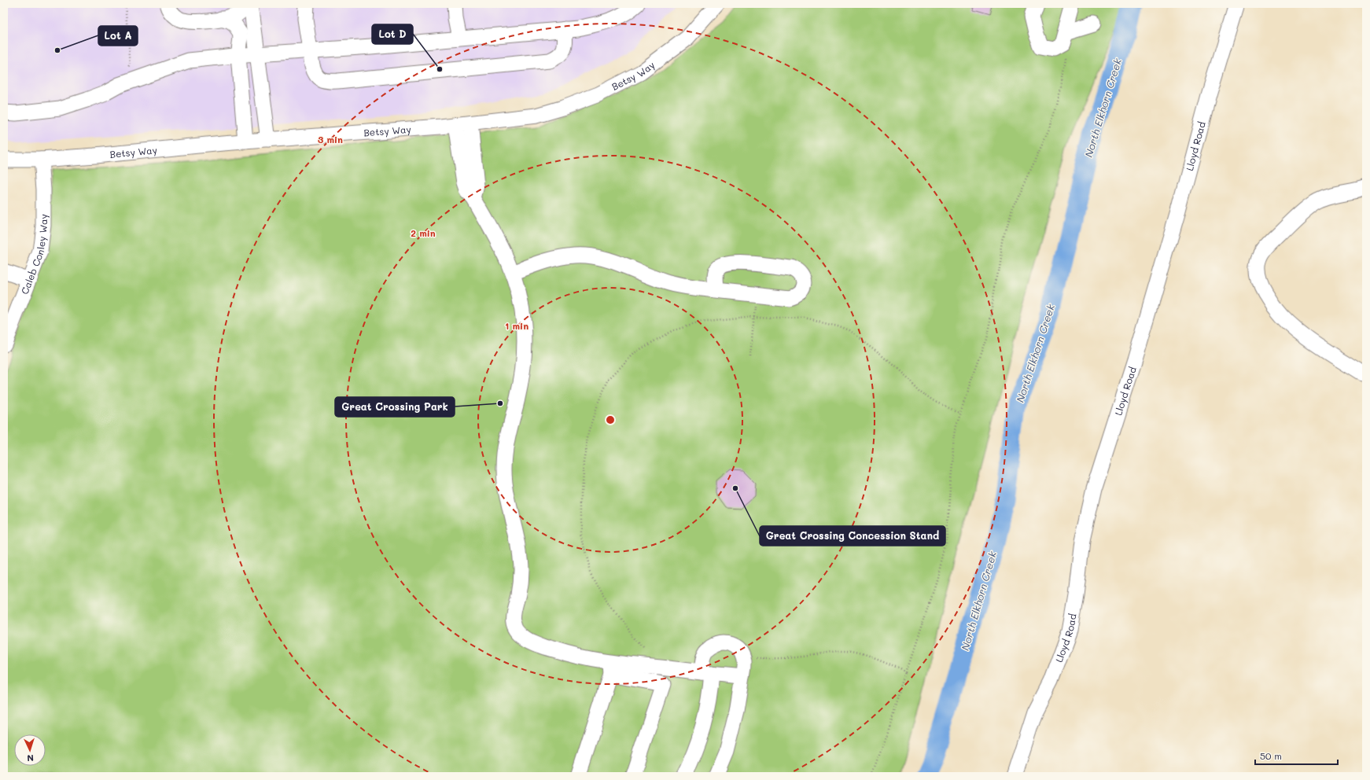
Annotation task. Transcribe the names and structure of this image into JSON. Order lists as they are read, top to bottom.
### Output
{
  "streets": {
    "street": ["Betsy Way", "Lloyd Road", "Caleb Conley Way"]
  },
  "crossings": [
    ["Betsy Way", "Caleb Conley Way"]
  ],
  "water": ["North Elkhorn Creek"],
  "places": [
    "Lot A",
    "Lot D",
    "Great Crossing Park",
    "Great Crossing Concession Stand"
  ],
  "scale_bar": "50 m",
  "north": "bottom",
  "rings": ["3 min", "2 min", "1 min"]
}
